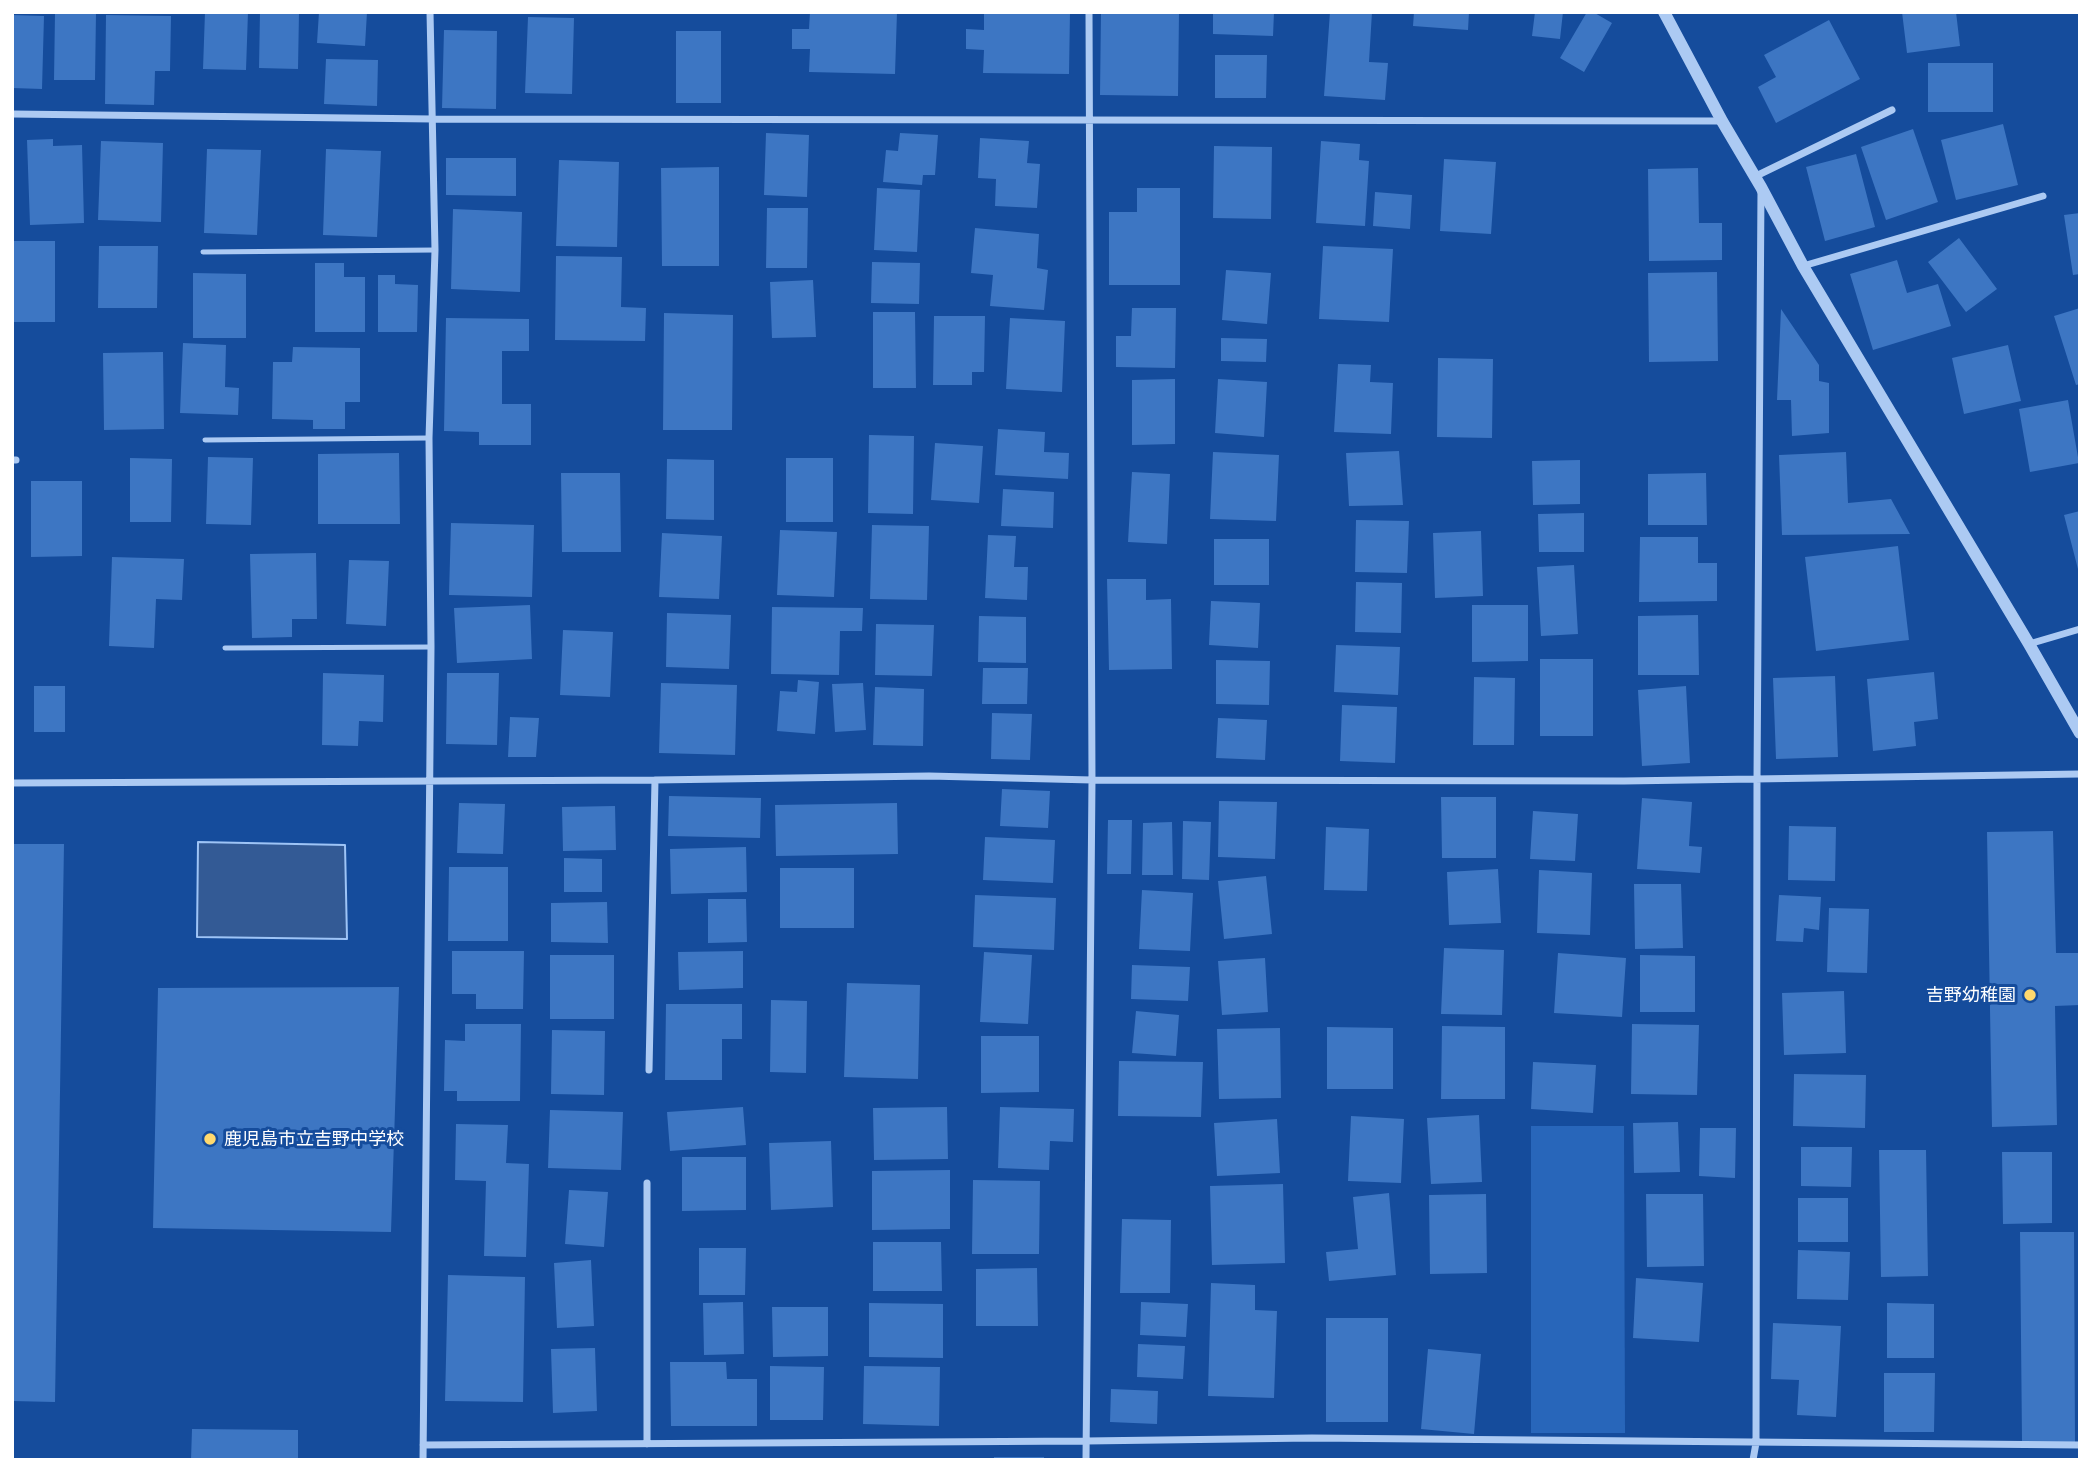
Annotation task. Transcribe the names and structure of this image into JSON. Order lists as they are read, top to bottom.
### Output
{
  "places": ["吉野幼稚園", "鹿児島市立吉野中学校"]
}
